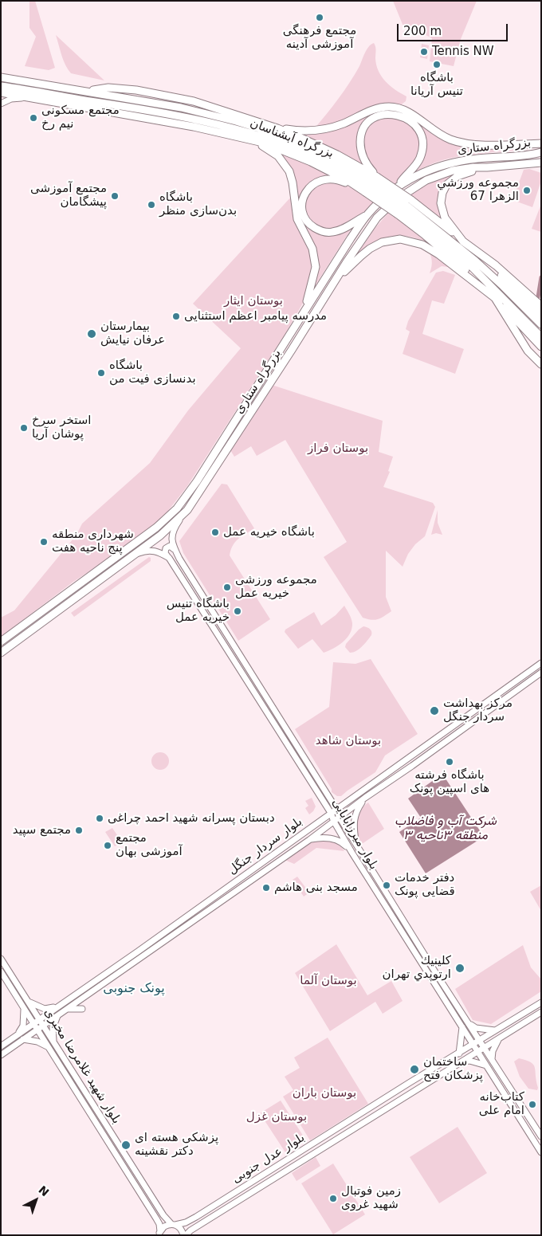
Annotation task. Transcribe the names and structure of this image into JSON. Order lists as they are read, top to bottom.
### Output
{
  "streets": {
    "highway": ["بزرگراه آبشناسان", "بزرگراه ستاری"],
    "main road": [
      "بلوار میرزابابایی",
      "بلوار سردار جنگل",
      "بلوار شهید غلامرضا مخبری",
      "بلوار عدل جنوبی"
    ]
  },
  "crossings": [
    ["بزرگراه ستاری", "بلوار میرزابابایی"],
    ["بلوار میرزابابایی", "بلوار سردار جنگل"],
    ["بلوار میرزابابایی", "بلوار عدل جنوبی"],
    ["بلوار سردار جنگل", "بلوار شهید غلامرضا مخبری"],
    ["بلوار شهید غلامرضا مخبری", "بلوار عدل جنوبی"]
  ],
  "districts": ["پونک جنوبی"],
  "water": ["شرکت آب و فاضلاب منطقه ۳ناحیه ۳"],
  "parks": [
    "بوستان ایثار",
    "بوستان فراز",
    "بوستان شاهد",
    "بوستان آلما",
    "بوستان باران",
    "بوستان غزل"
  ],
  "places": [
    "مجتمع فرهنگی آموزشی آدینه",
    "Tennis NW",
    "باشگاه تنیس آریانا",
    "مجتمع مسکونی نیم رخ",
    "مجموعه ورزشي الزهرا 67",
    "مجتمع آموزشی پیشگامان",
    "باشگاه بدن‌سازی منظر",
    "مدرسه پیامبر اعظم استثنایی",
    "بيمارستان عرفان نيايش",
    "باشگاه بدنسازی فیت من",
    "استخر سرخ پوشان آریا",
    "باشگاه خیریه عمل",
    "شهرداری منطقه پنج ناحیه هفت",
    "مجموعه ورزشی خیریه عمل",
    "باشگاه تنیس خیریه عمل",
    "مرکز بهداشت سردار جنگل",
    "باشگاه فرشته های اسپین پونک",
    "دبستان پسرانه شهید احمد چراغی",
    "مجتمع سپید",
    "مجتمع آموزشی بهان",
    "دفتر خدمات قضایی پونک",
    "مسجد بنی هاشم",
    "كلينيك ارتوپدي تهران",
    "ساختمان پزشکان فتح",
    "کتاب‌خانه امام علی",
    "پزشکی هسته ای دکتر نقشینه",
    "زمین فوتبال شهید غروی"
  ],
  "scale_bar": "200 m",
  "north": "top right"
}
